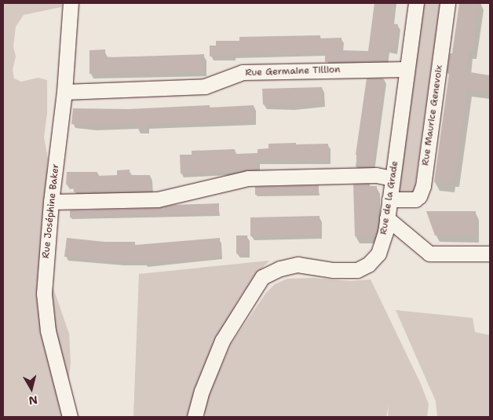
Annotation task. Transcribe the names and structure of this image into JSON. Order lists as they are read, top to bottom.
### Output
{
  "streets": {
    "street": [
      "Rue Germaine Tillion",
      "Rue Maurice Genevoix",
      "Rue de la Grade",
      "Rue Joséphine Baker"
    ]
  },
  "crossings": [
    ["Rue Germaine Tillion", "Rue de la Grade"],
    ["Rue Germaine Tillion", "Rue Joséphine Baker"],
    ["Rue Maurice Genevoix", "Rue de la Grade"]
  ],
  "north": "bottom"
}
